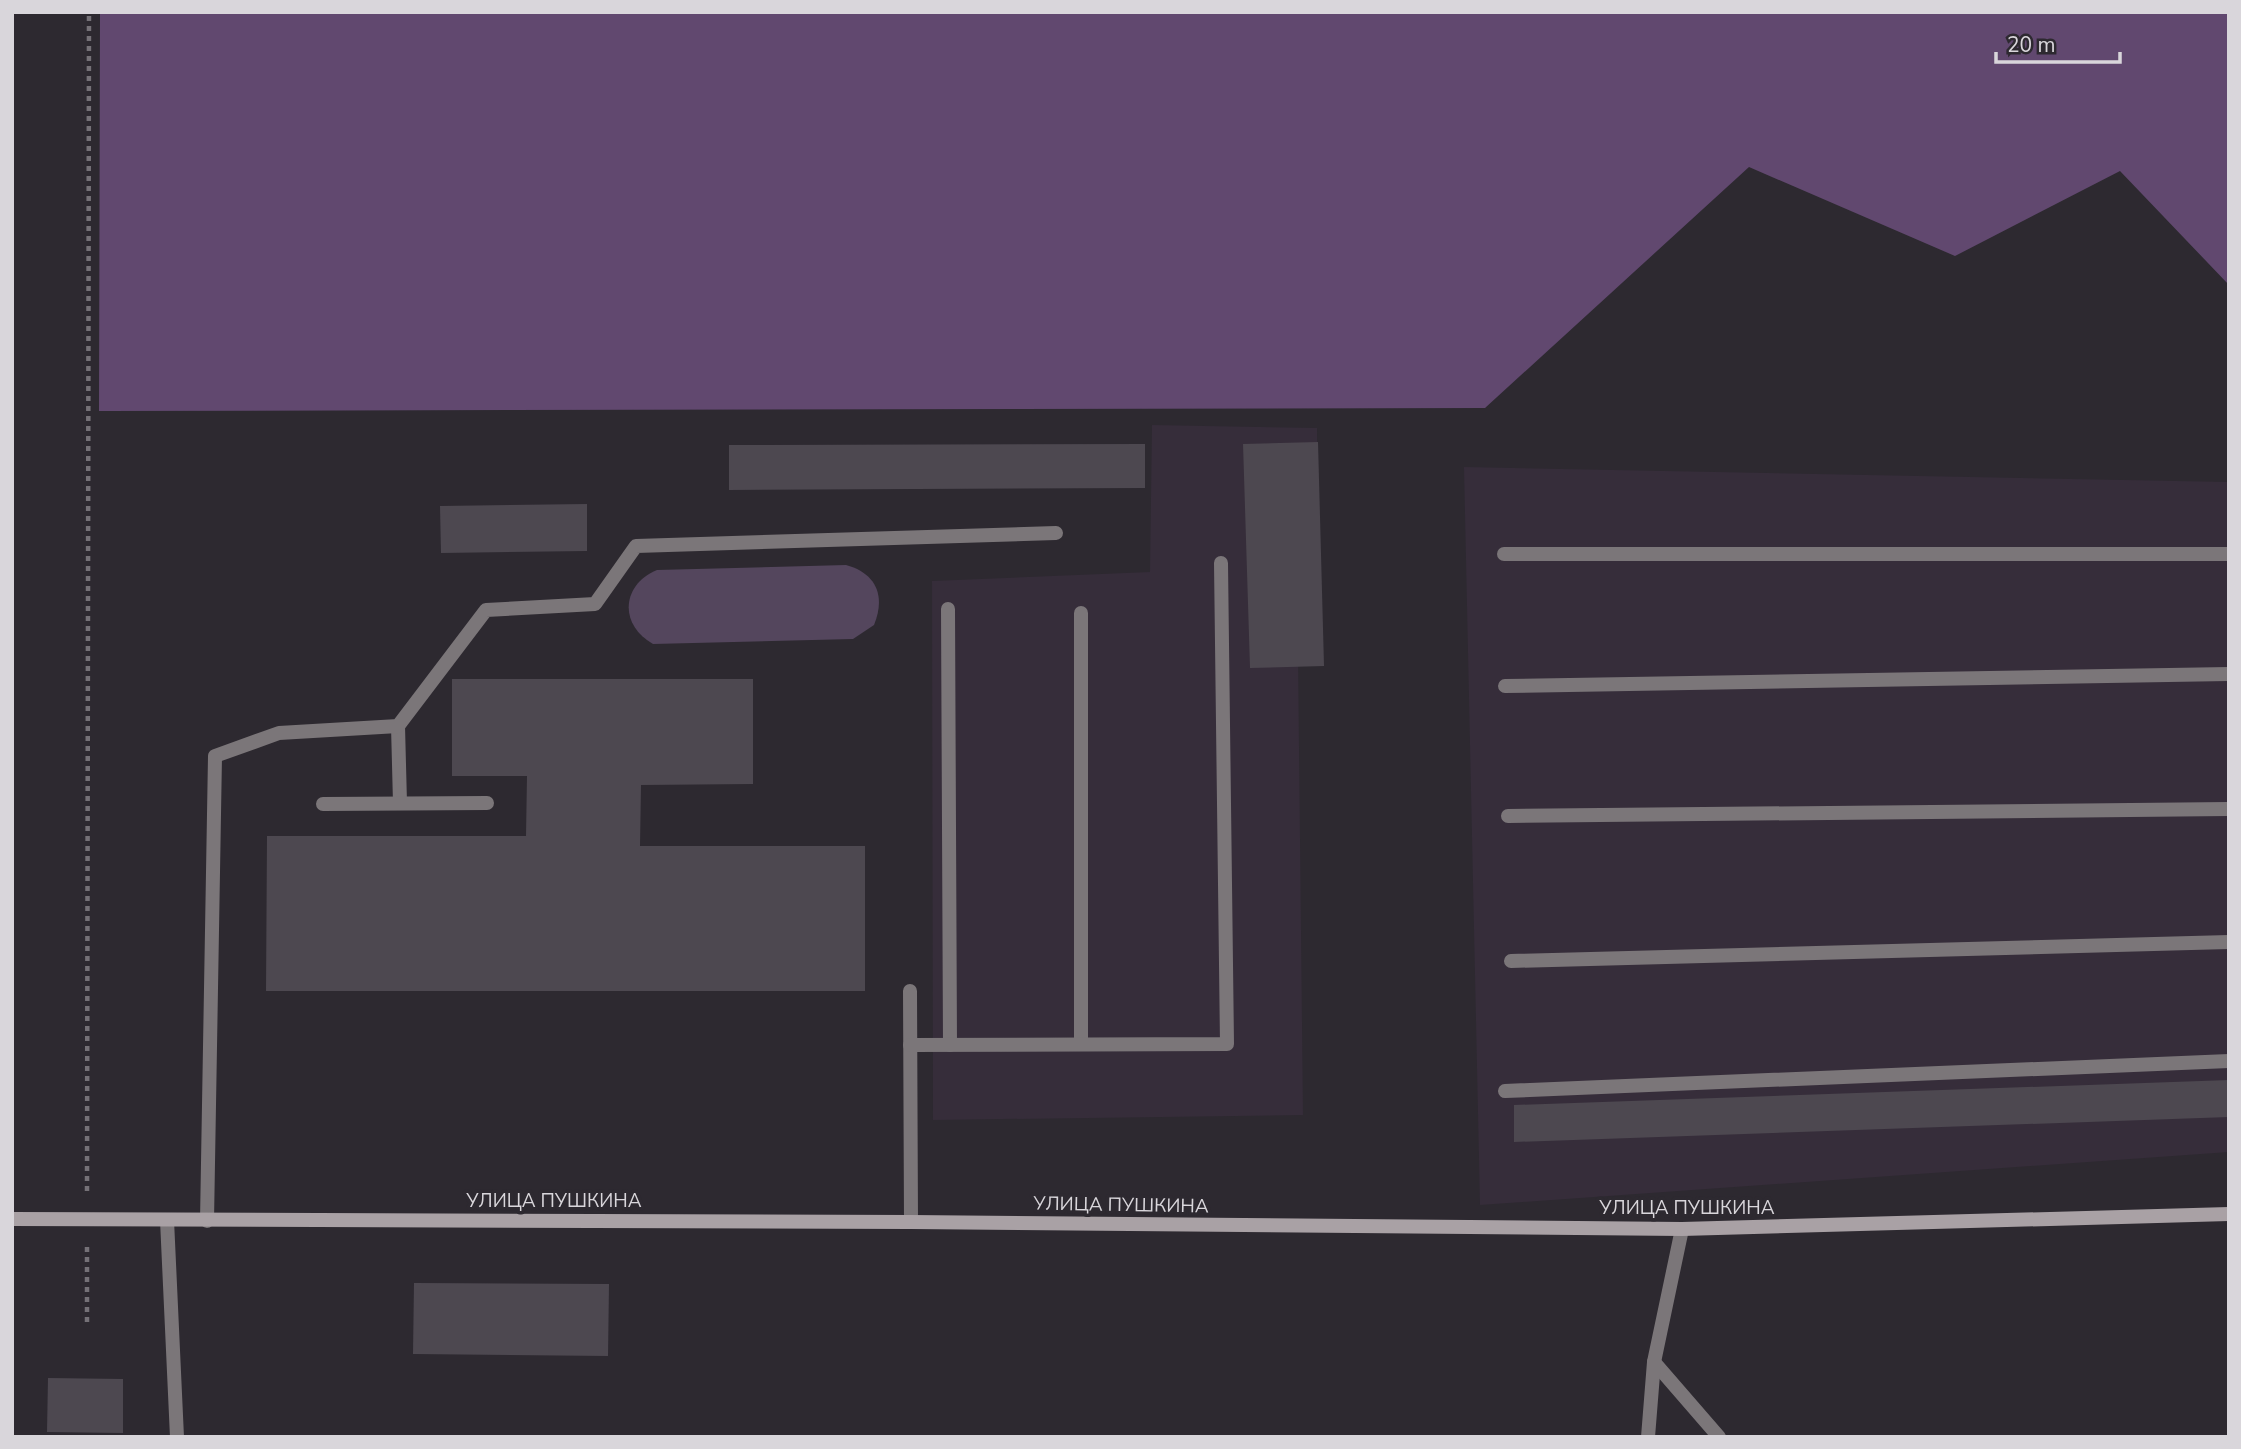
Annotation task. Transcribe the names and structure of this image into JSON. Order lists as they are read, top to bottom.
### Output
{
  "streets": {
    "main road": ["УЛИЦА ПУШКИНА"]
  },
  "scale_bar": "20 m"
}
